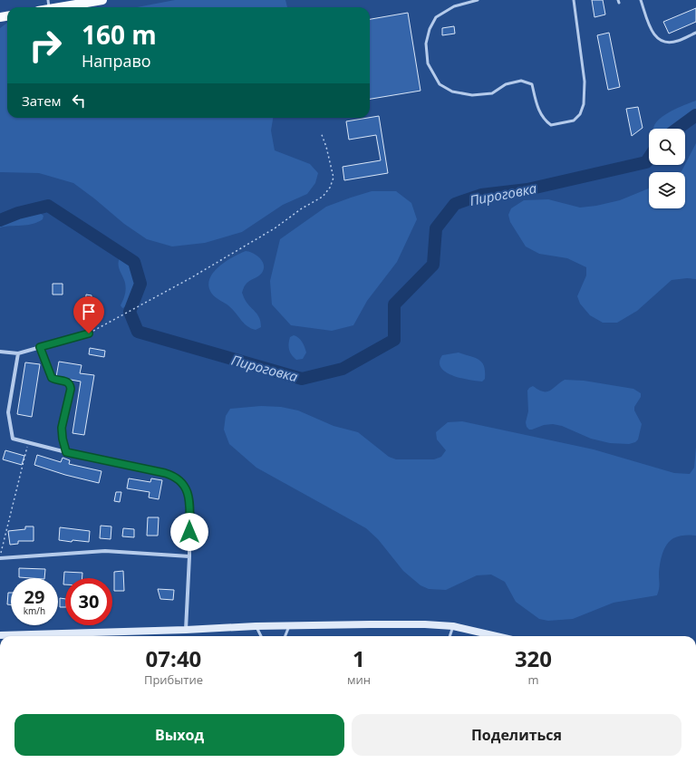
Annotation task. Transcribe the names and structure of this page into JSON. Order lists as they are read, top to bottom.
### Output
{
  "water": ["Пироговка"],
  "page": {
    "turn": ["160 m", "Направо"],
    "then": "Затем",
    "speed": "29 km/h",
    "limit": "30",
    "eta": [
      "07:40",
      "Прибытие",
      "1",
      "мин",
      "320",
      "m"
    ],
    "buttons": ["Выход", "Поделиться"]
  }
}
